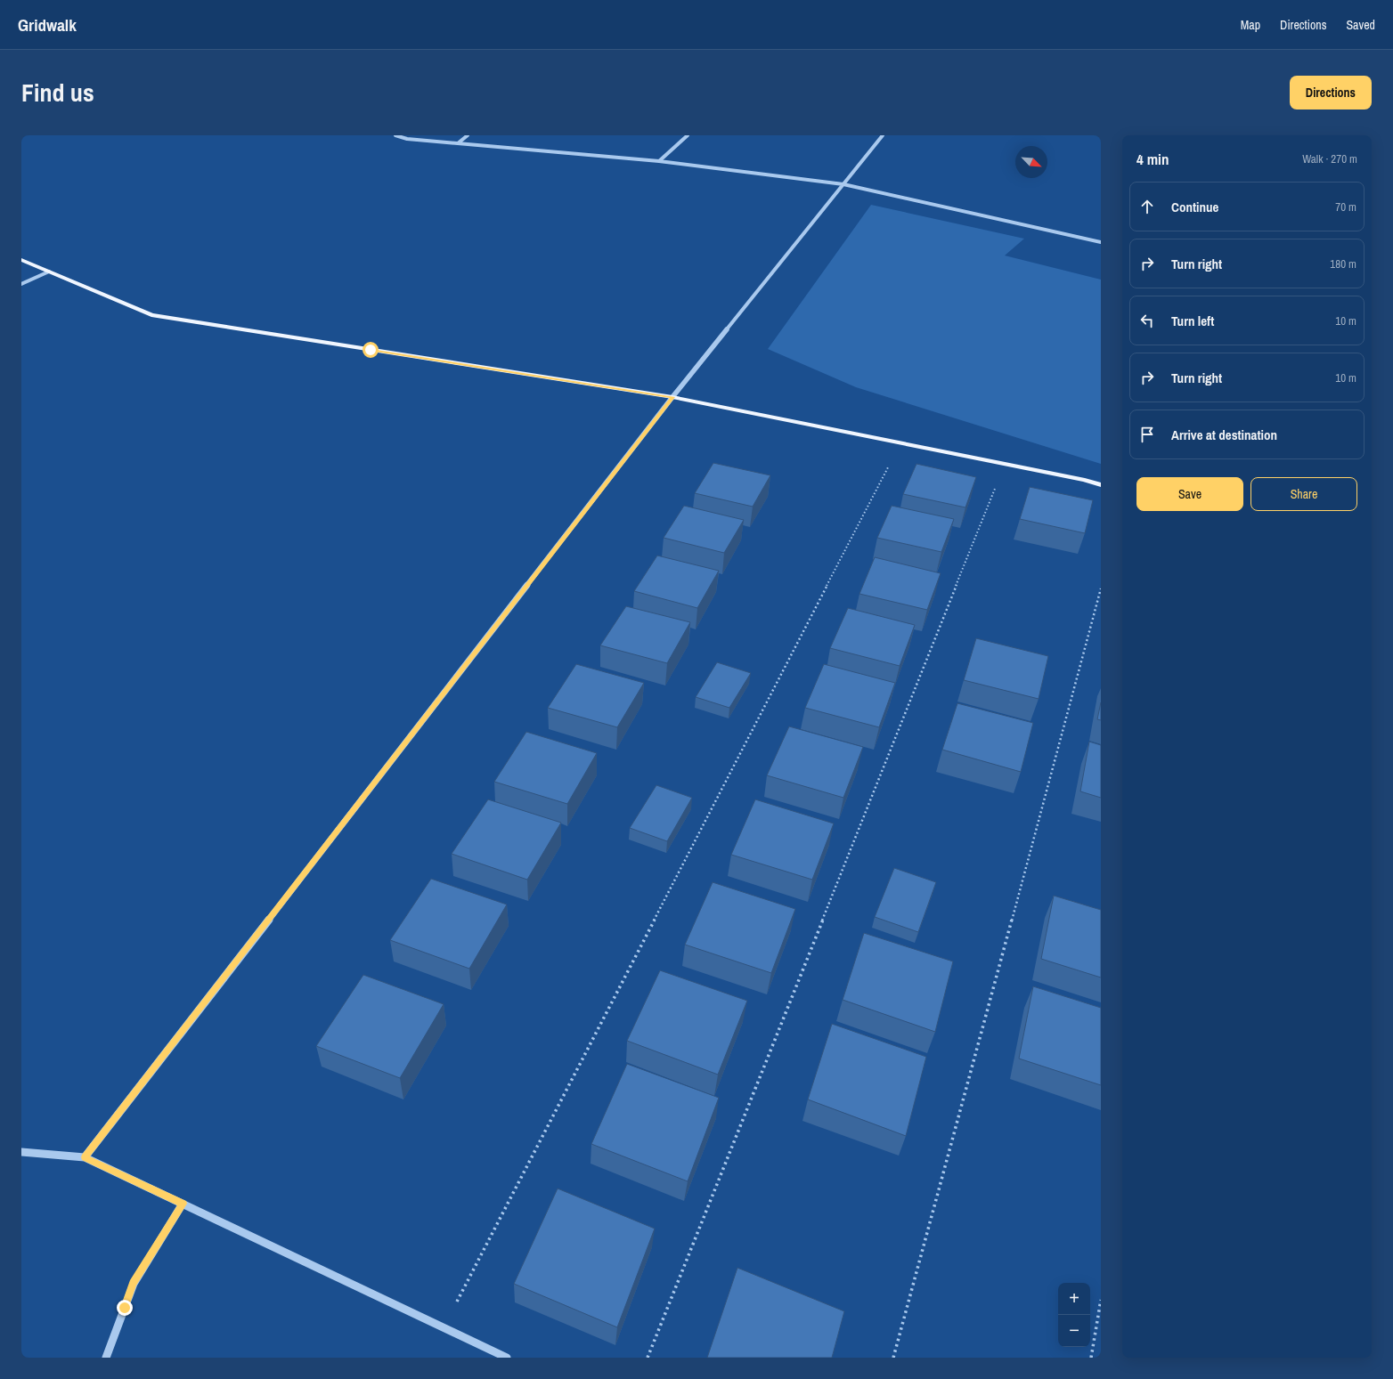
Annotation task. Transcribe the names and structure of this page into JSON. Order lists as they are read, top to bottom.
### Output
{
  "north": "bottom right",
  "page": {
    "header": "Gridwalk",
    "nav": ["Map", "Directions", "Saved"],
    "title": "Find us",
    "buttons": [
      "Directions",
      ["Save", "Share"]
    ],
    "heading": ["4 min", "Walk · 270 m"],
    "list": [
      ["Continue", "70 m"],
      ["Turn right", "180 m"],
      ["Turn left", "10 m"],
      ["Turn right", "10 m"],
      "Arrive at destination"
    ],
    "map_buttons": ["+", "−"]
  }
}
